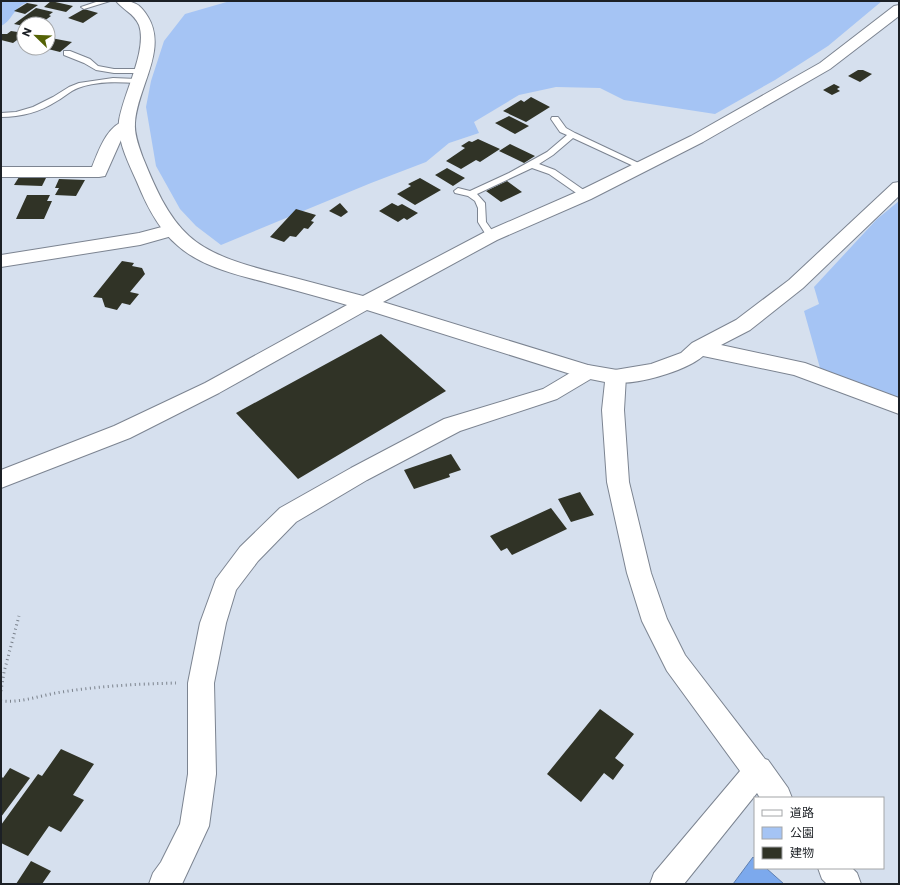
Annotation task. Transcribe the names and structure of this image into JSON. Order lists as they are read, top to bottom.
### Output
{
  "legend": ["道路", "公園", "建物"],
  "north": "top left"
}
